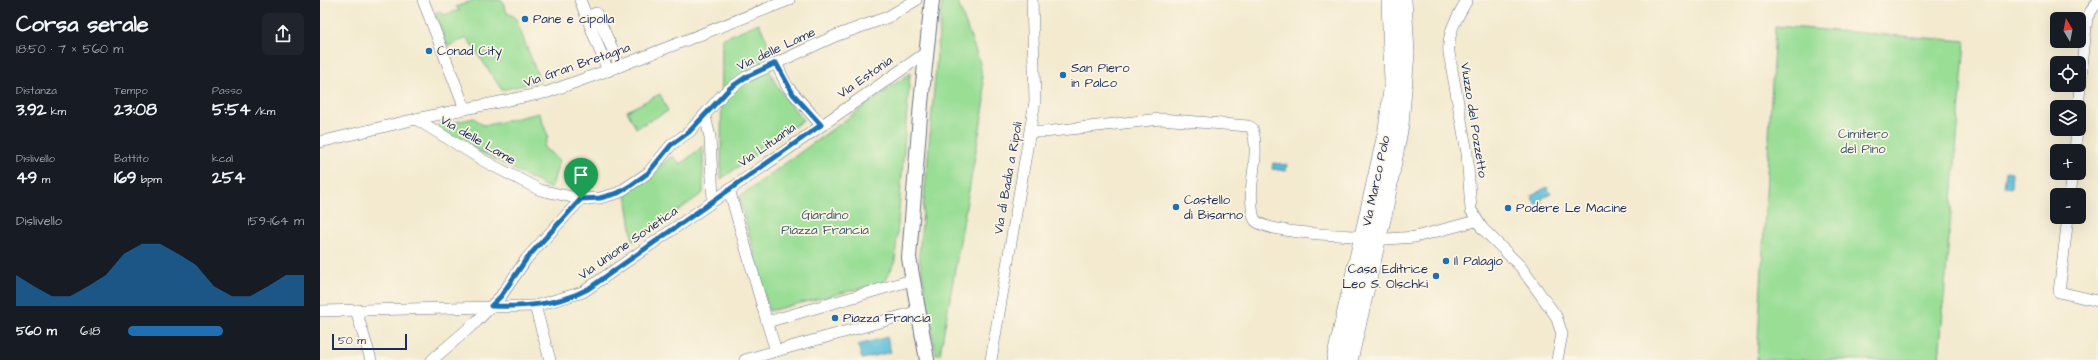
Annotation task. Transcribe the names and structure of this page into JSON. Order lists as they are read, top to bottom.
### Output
{
  "streets": {
    "highway": ["Via Marco Polo"],
    "street": [
      "Via delle Lame",
      "Via Gran Bretagna",
      "Via Estonia",
      "Viuzzo del Pozzetto",
      "Via Lituania",
      "Via di Badia a Ripoli",
      "Via Unione Sovietica"
    ]
  },
  "crossings": [
    ["Via delle Lame", "Via Gran Bretagna"],
    ["Via Estonia", "Via Lituania"],
    ["Via Lituania", "Via Unione Sovietica"]
  ],
  "parks": ["Cimitero del Pino", "Giardino Piazza Francia"],
  "places": [
    "Pane e cipolla",
    "Conad City",
    "San Piero in Palco",
    "Castello di Bisarno",
    "Podere Le Macine",
    "Il Palagio",
    "Casa Editrice Leo S. Olschki",
    "Piazza Francia"
  ],
  "scale_bar": "50 m",
  "north": "top",
  "page": {
    "heading": ["Corsa serale", "18:50 · 7 × 560 m"],
    "map_buttons": ["+", "−"],
    "stats": [
      ["Distanza", "3.92 km"],
      ["Tempo", "23:08"],
      ["Passo", "5:54 /km"],
      ["Dislivello", "49 m"],
      ["Battito", "169 bpm"],
      ["kcal", "254"]
    ],
    "chart": ["Dislivello", "159–164 m"],
    "list": [
      {
        "name": "560 m",
        "note": "6:18"
      }
    ],
    "scale": "50 m"
  }
}
